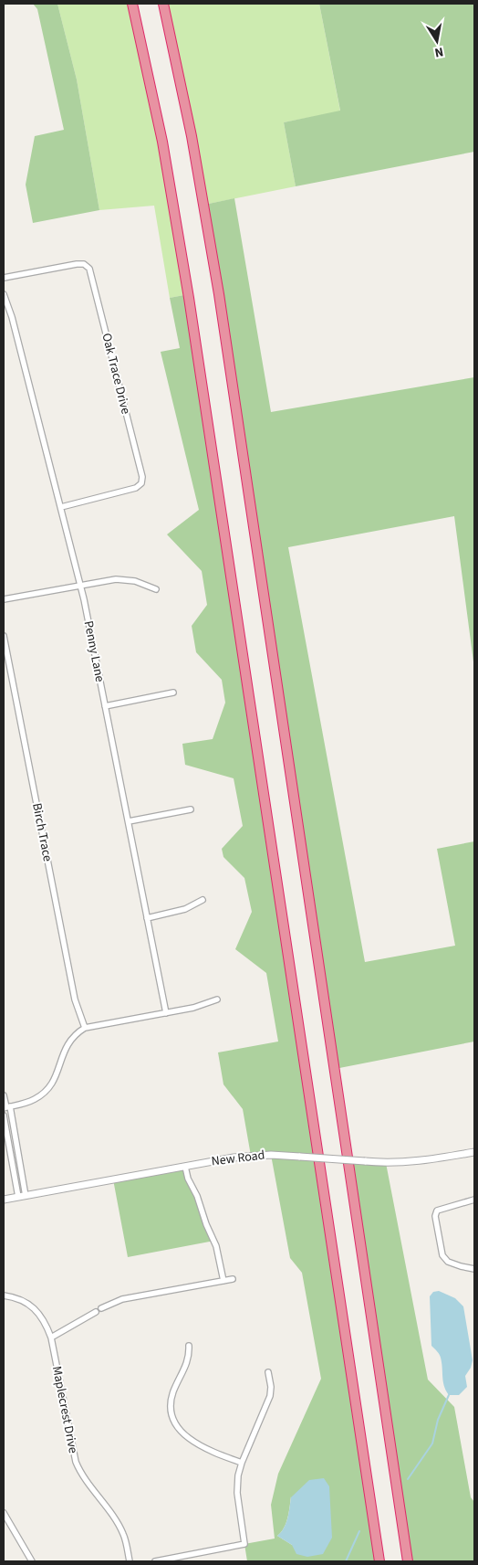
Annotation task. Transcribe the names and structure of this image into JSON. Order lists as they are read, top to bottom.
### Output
{
  "streets": {
    "street": [
      "Oak Trace Drive",
      "Penny Lane",
      "Birch Trace",
      "New Road",
      "Maplecrest Drive"
    ]
  },
  "crossings": [
    ["Oak Trace Drive", "Penny Lane"]
  ],
  "north": "bottom"
}
